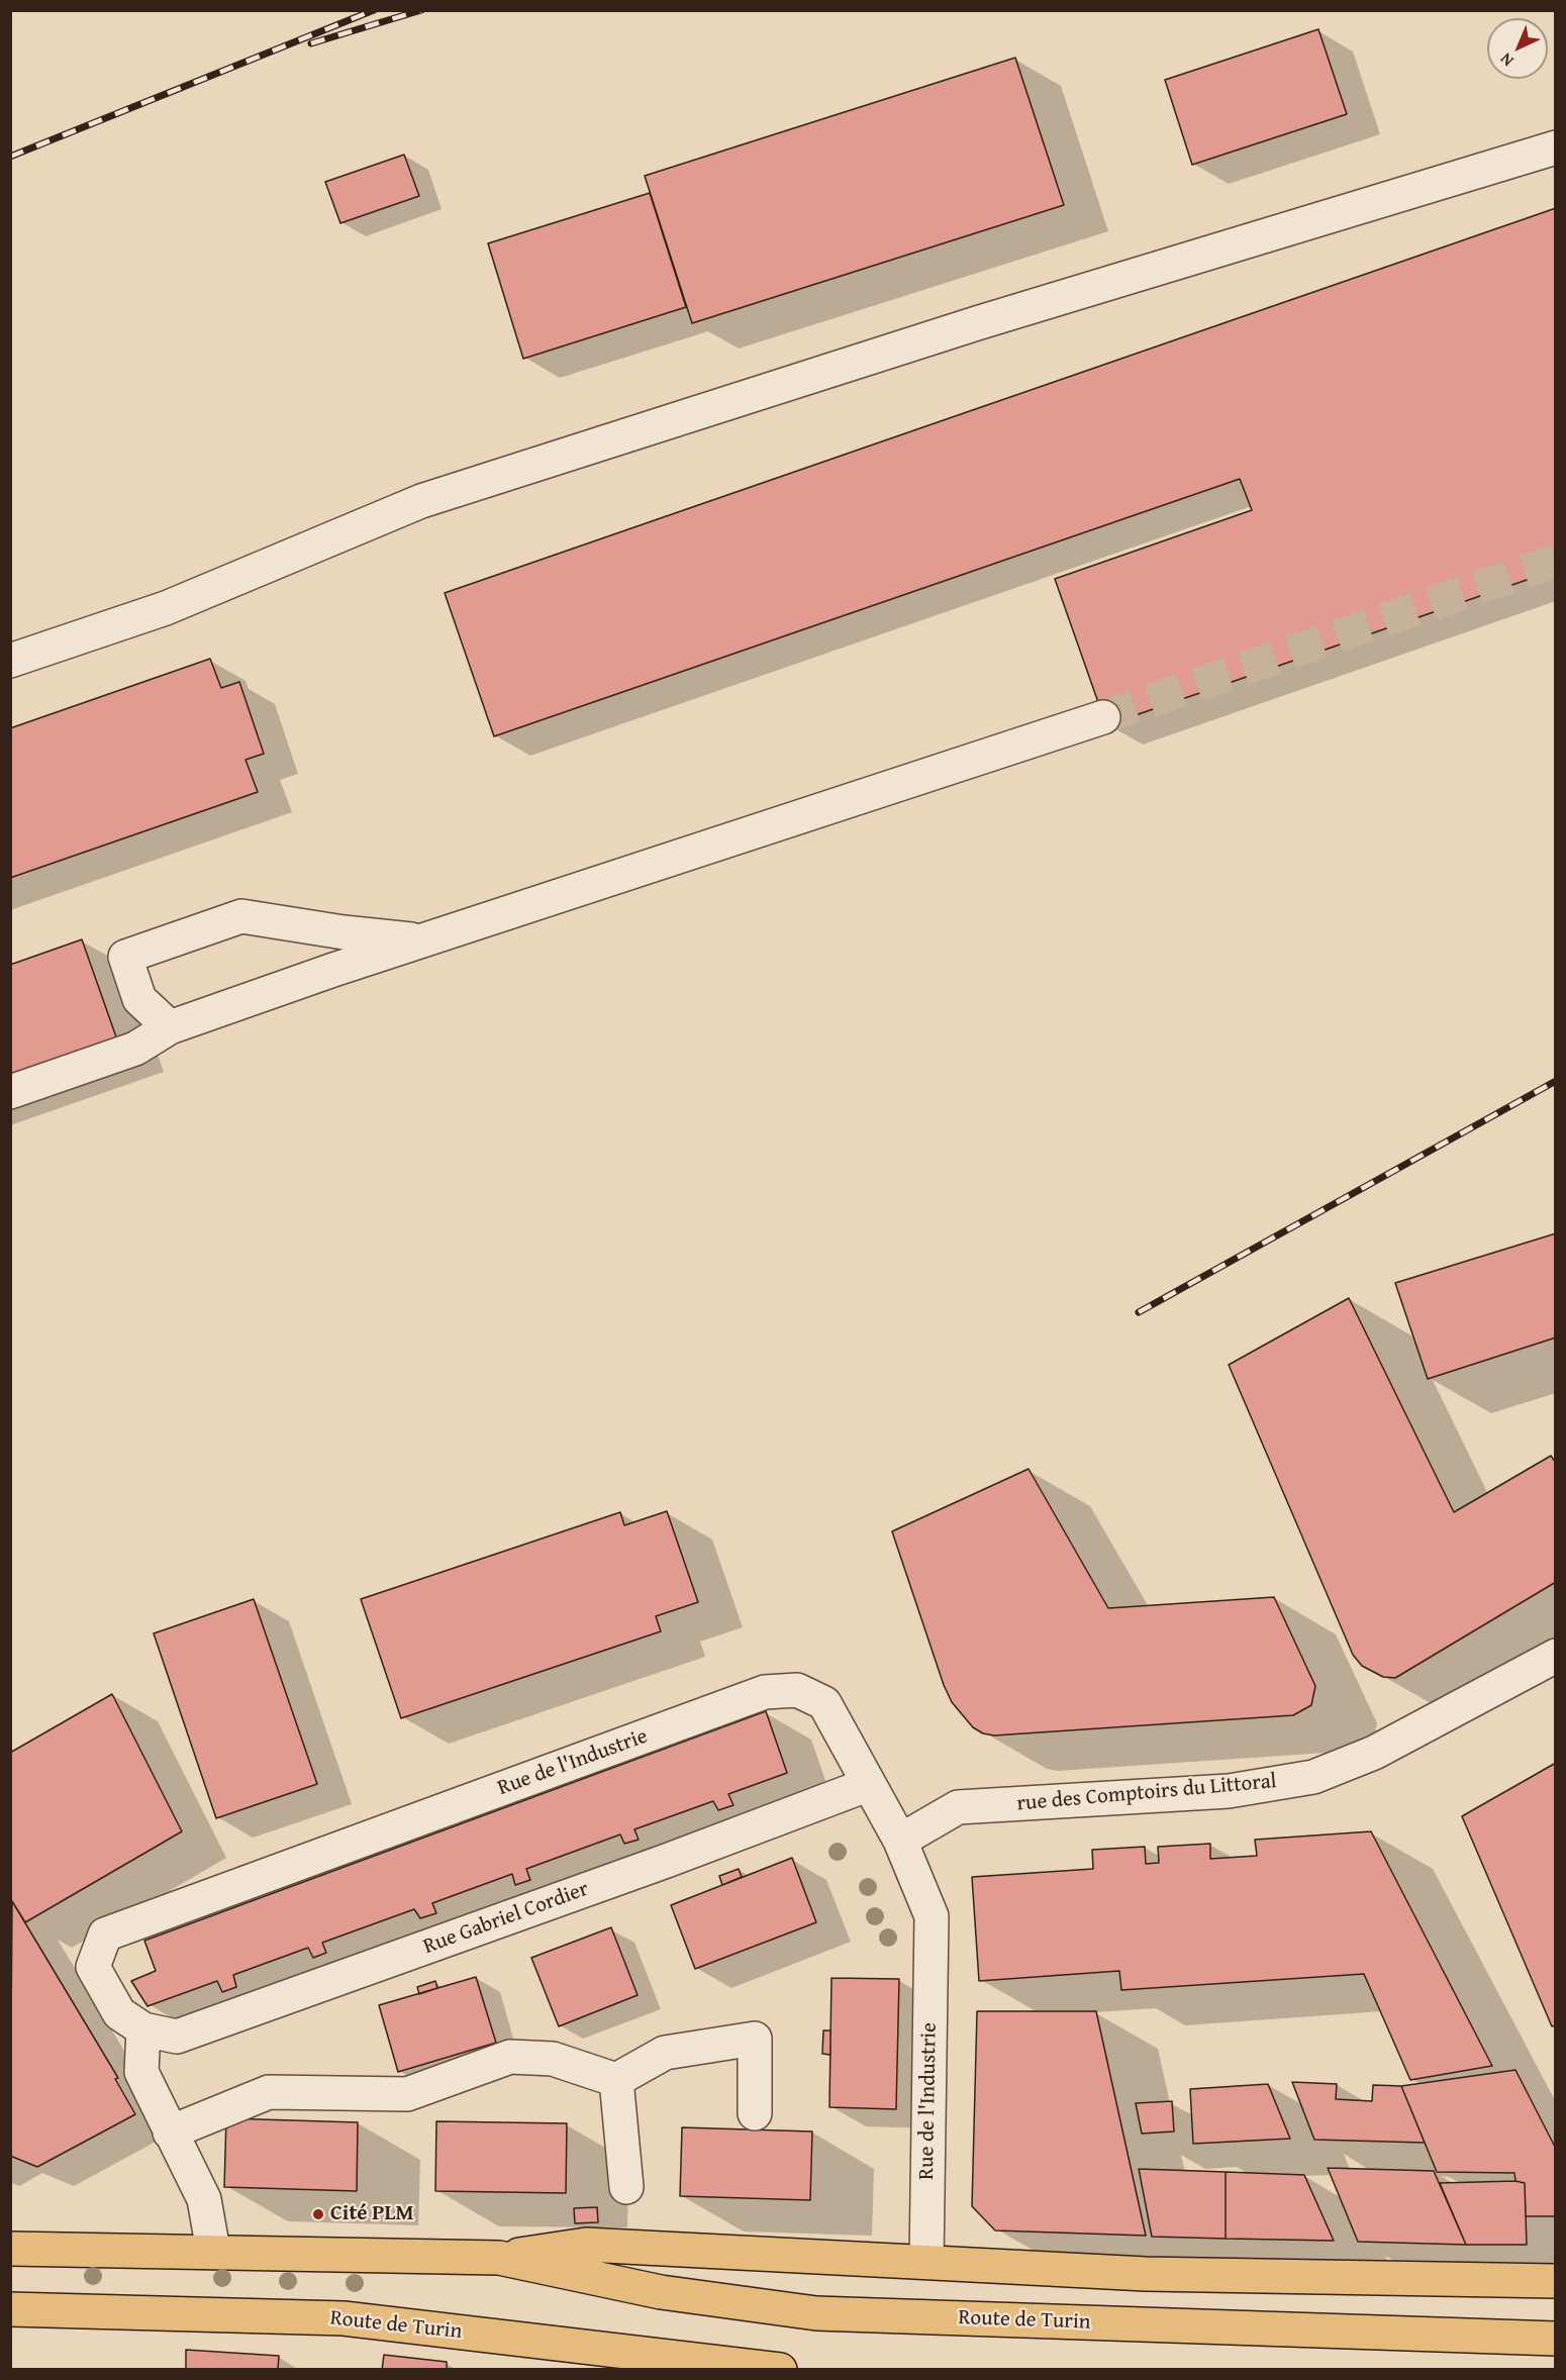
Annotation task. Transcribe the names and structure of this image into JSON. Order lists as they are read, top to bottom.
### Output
{
  "streets": {
    "main road": ["Route de Turin"],
    "street": ["Rue de l'Industrie", "rue des Comptoirs du Littoral", "Rue Gabriel Cordier"]
  },
  "crossings": [
    ["Rue de l'Industrie", "rue des Comptoirs du Littoral"],
    ["Rue de l'Industrie", "Rue Gabriel Cordier"],
    ["Rue de l'Industrie", "Route de Turin"]
  ],
  "places": ["Cité PLM"],
  "north": "bottom left"
}
